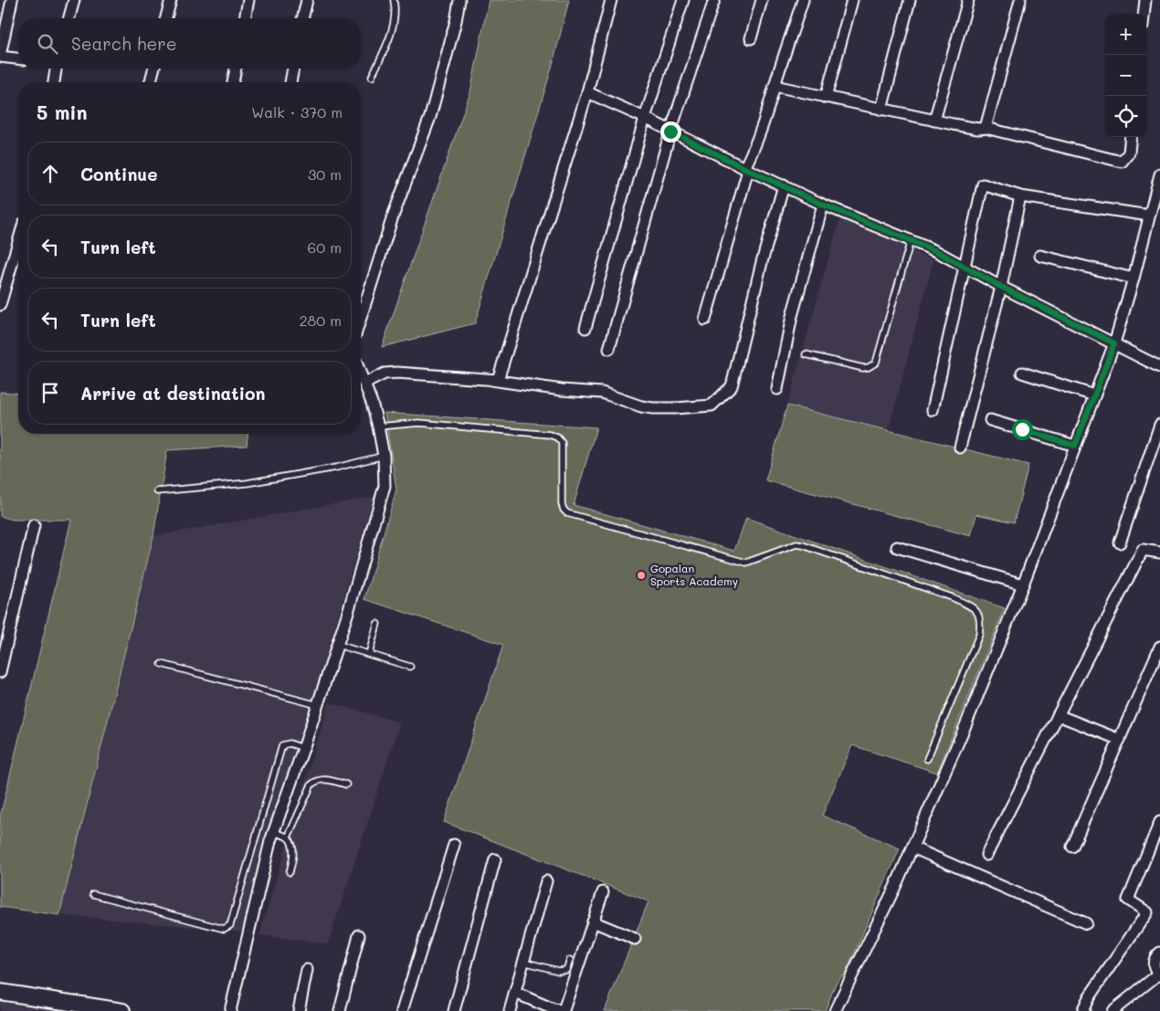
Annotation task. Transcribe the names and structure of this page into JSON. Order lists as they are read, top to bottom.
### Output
{
  "places": ["Gopalan Sports Academy"],
  "page": {
    "map_buttons": ["+", "−"],
    "search": "Search here",
    "heading": ["5 min", "Walk · 370 m"],
    "list": [
      ["Continue", "30 m"],
      ["Turn left", "60 m"],
      ["Turn left", "280 m"],
      "Arrive at destination"
    ]
  }
}
